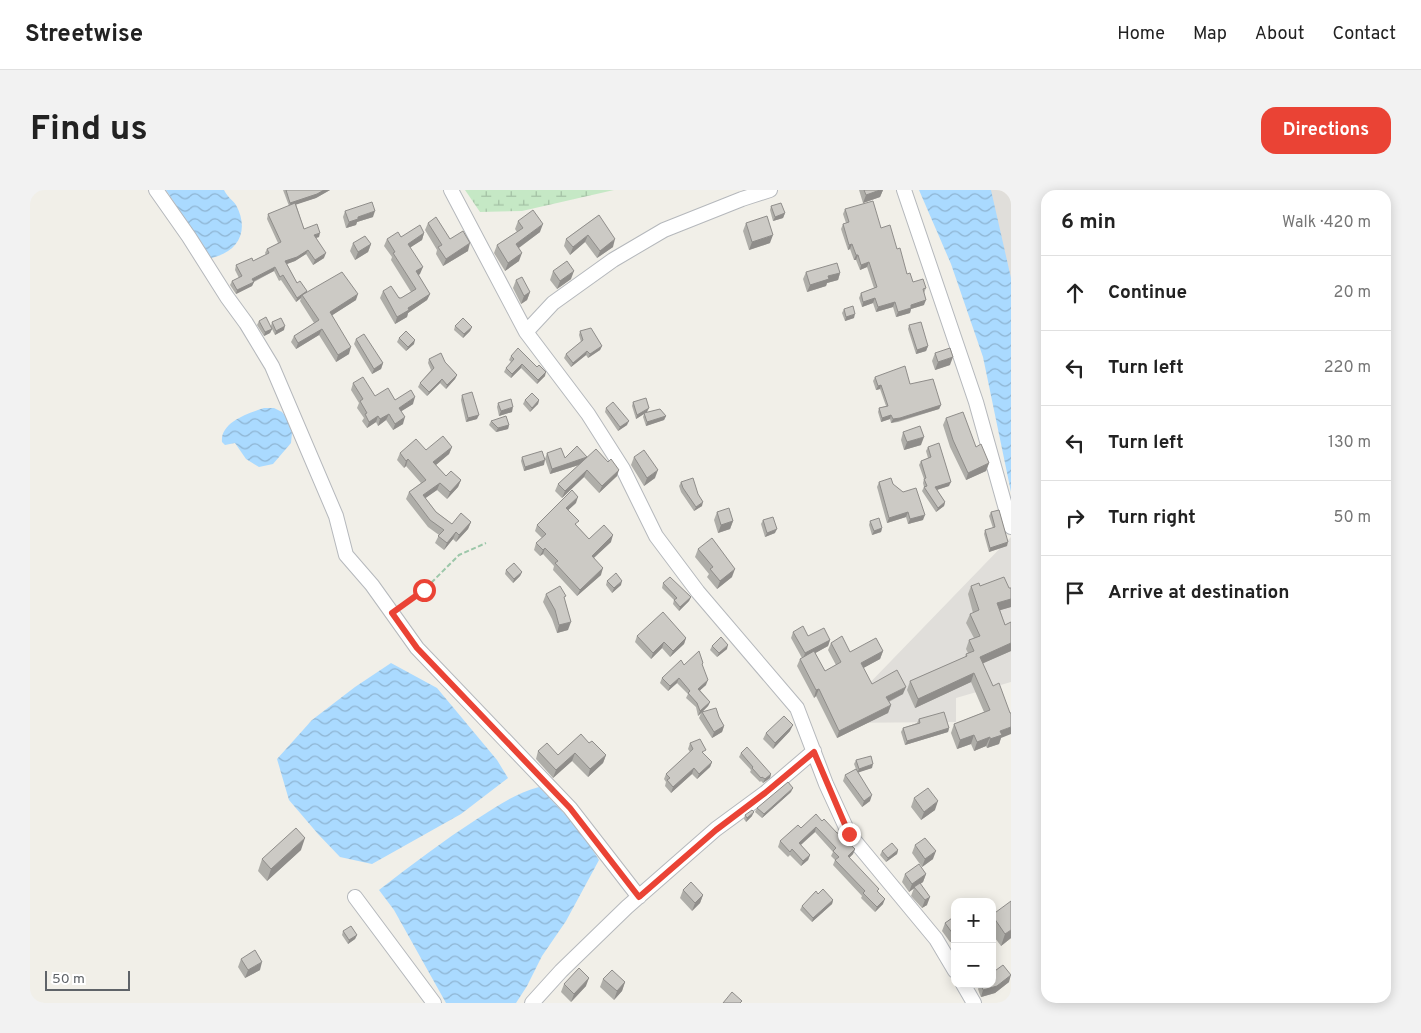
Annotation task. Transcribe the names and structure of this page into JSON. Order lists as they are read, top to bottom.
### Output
{
  "scale_bar": "50 m",
  "page": {
    "header": "Streetwise",
    "nav": [
      "Home",
      "Map",
      "About",
      "Contact"
    ],
    "buttons": "Directions",
    "title": "Find us",
    "heading": ["6 min", "Walk · 420 m"],
    "list": [
      ["Continue", "20 m"],
      ["Turn left", "220 m"],
      ["Turn left", "130 m"],
      ["Turn right", "50 m"],
      "Arrive at destination"
    ],
    "map_buttons": ["+", "−"],
    "scale": "50 m"
  }
}
